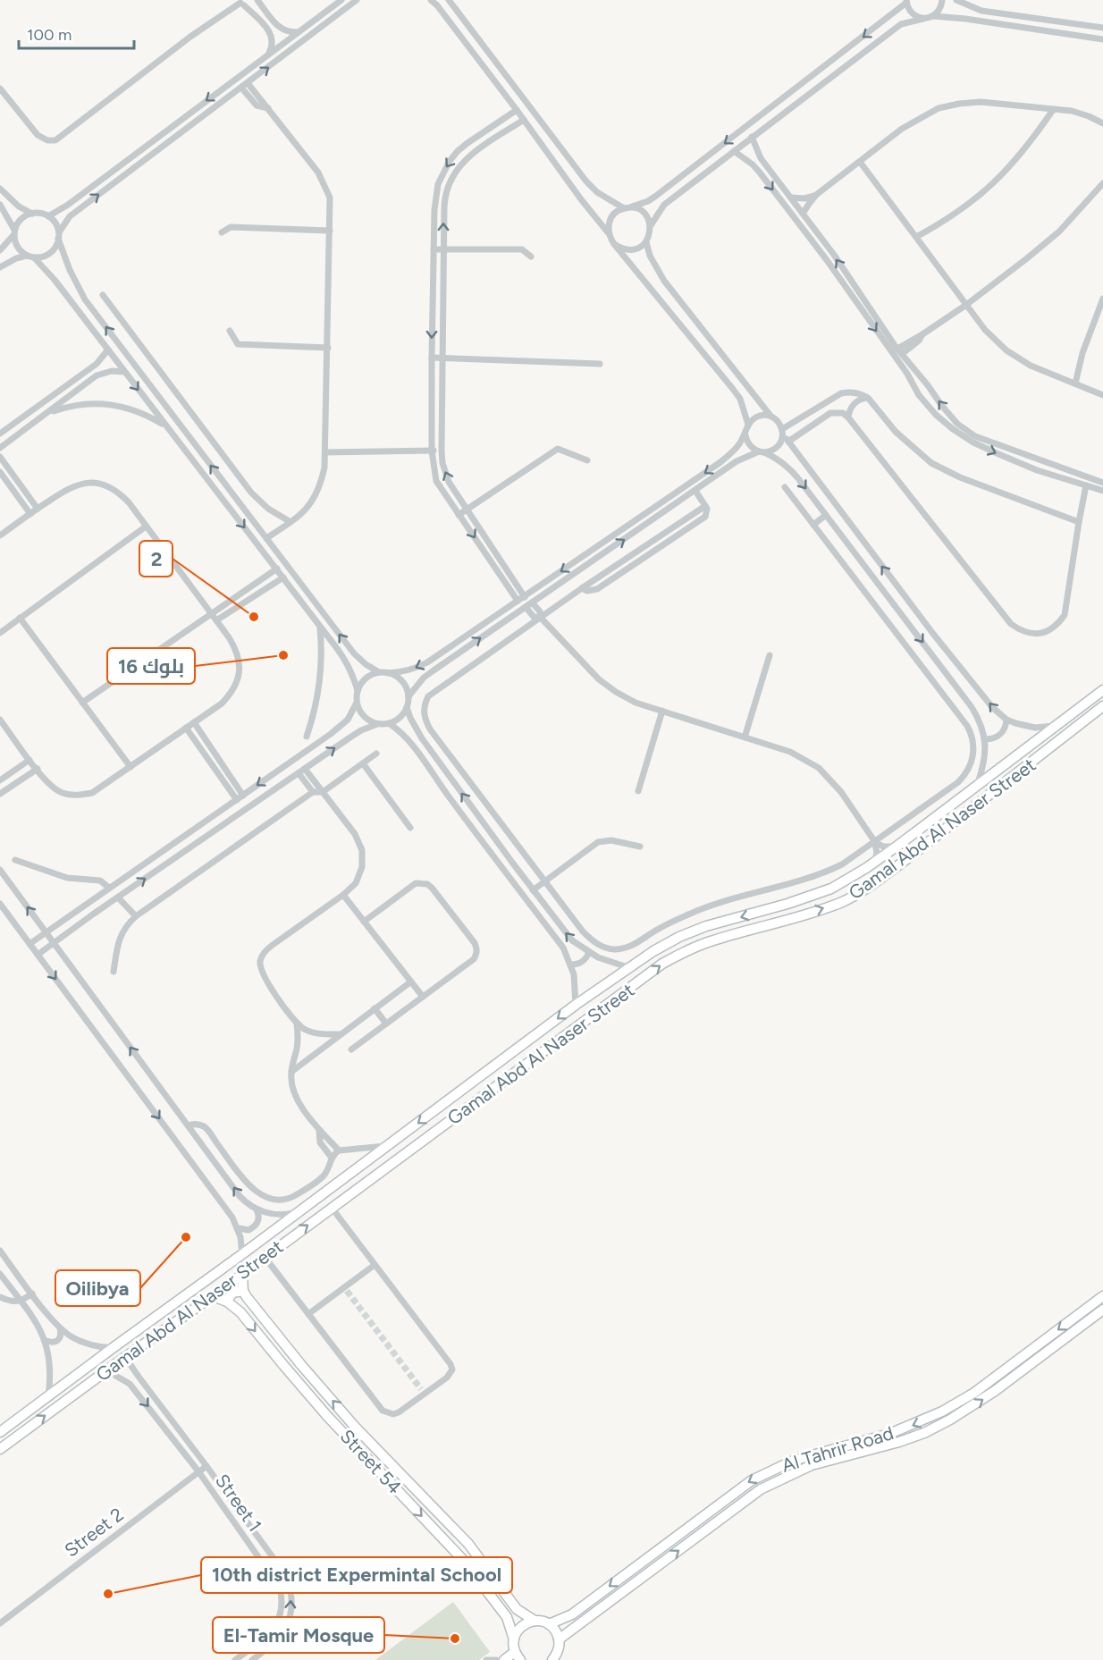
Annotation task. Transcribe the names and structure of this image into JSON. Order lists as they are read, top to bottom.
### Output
{
  "streets": {
    "main road": ["Gamal Abd Al Naser Street", "Al Tahrir Road", "Street 54"],
    "street": ["Street 1", "Street 2"]
  },
  "crossings": [
    ["Gamal Abd Al Naser Street", "Street 54"],
    ["Gamal Abd Al Naser Street", "Street 1"],
    ["Street 1", "Street 2"]
  ],
  "places": [
    "2",
    "بلوك 16",
    "Oilibya",
    "10th district Expermintal School",
    "El-Tamir Mosque"
  ],
  "scale_bar": "100 m"
}
